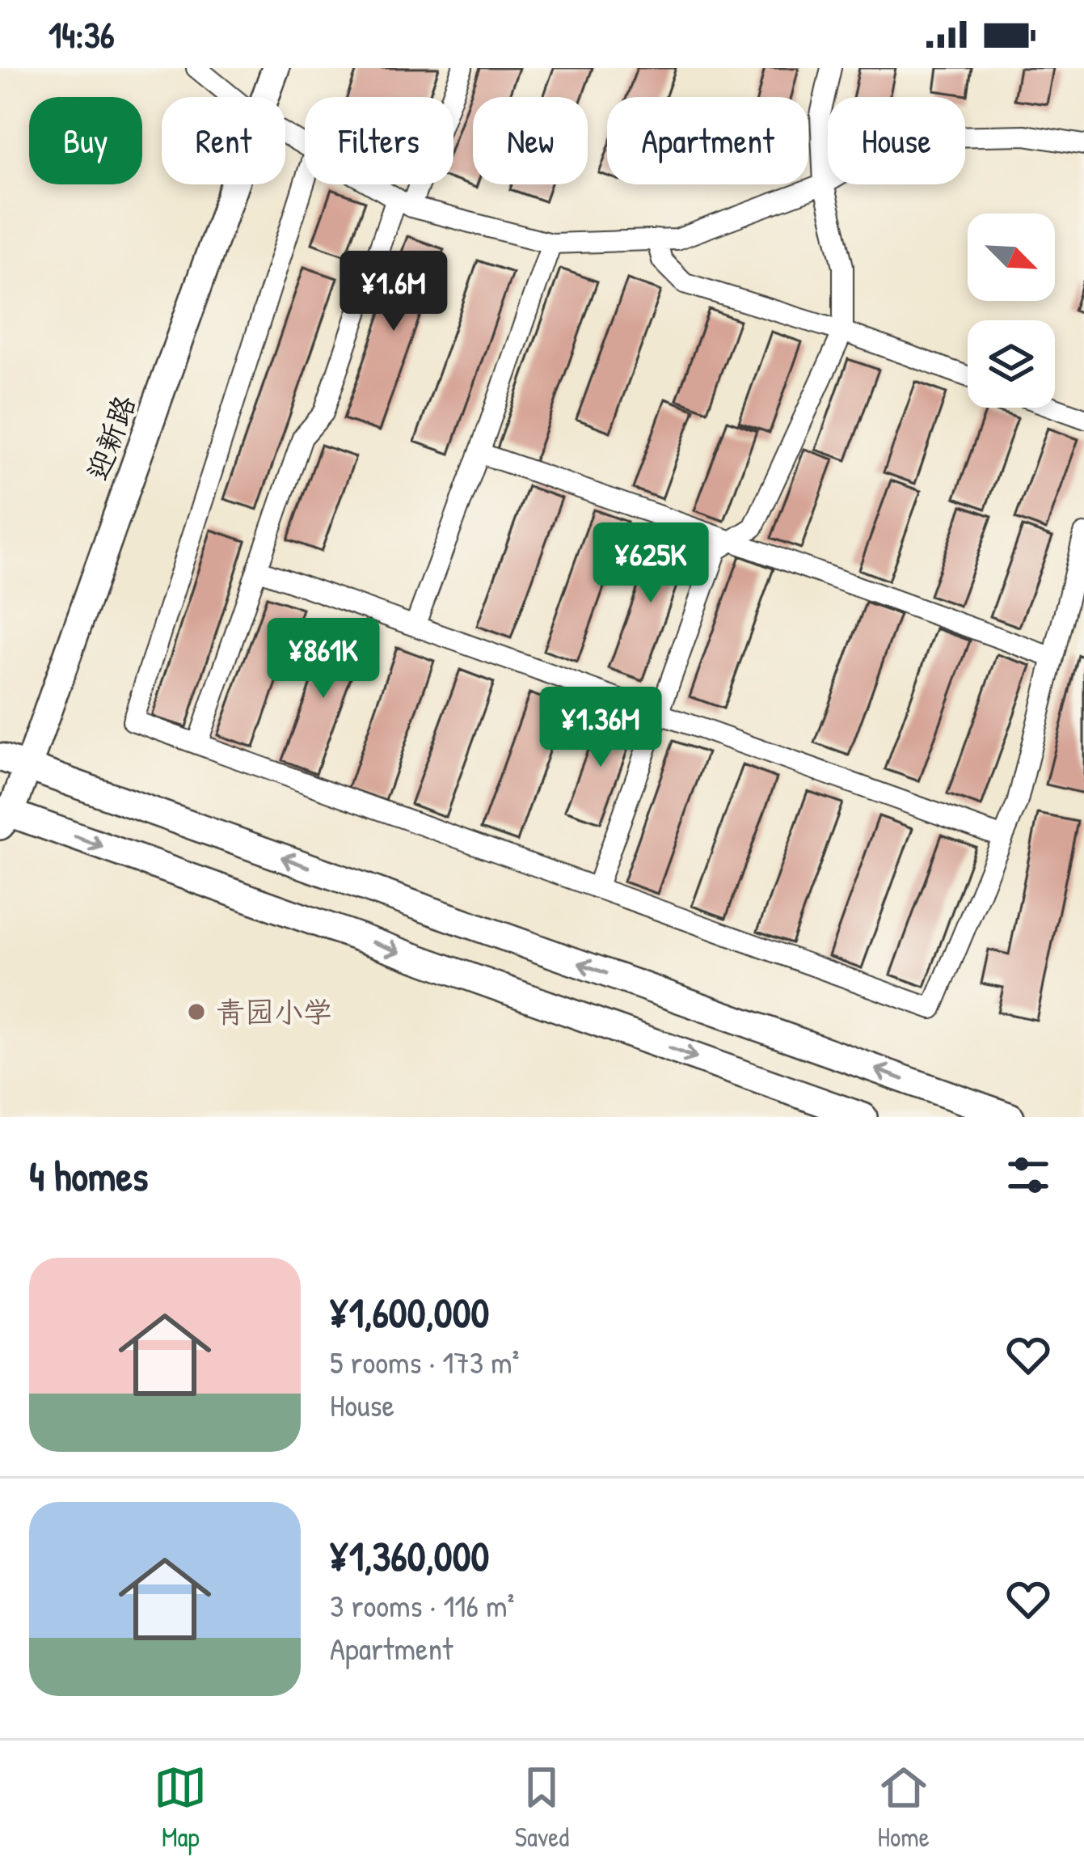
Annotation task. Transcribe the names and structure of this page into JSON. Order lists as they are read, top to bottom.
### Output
{
  "streets": {
    "main road": ["迎新路"]
  },
  "places": ["青园小学"],
  "north": "bottom right",
  "page": {
    "status": "14:36",
    "chip": [
      "Buy",
      "Rent",
      "Filters",
      "New",
      "Apartment",
      "House"
    ],
    "price": [
      "¥1.6M",
      "¥625K",
      "¥861K",
      "¥1.36M"
    ],
    "heading": "4 homes",
    "list": [
      {
        "name": "¥1,600,000",
        "note": "5 rooms · 173 m² · House"
      },
      {
        "name": "¥1,360,000",
        "note": "3 rooms · 116 m² · Apartment"
      }
    ],
    "tabs": ["Map", "Saved", "Home"]
  }
}
